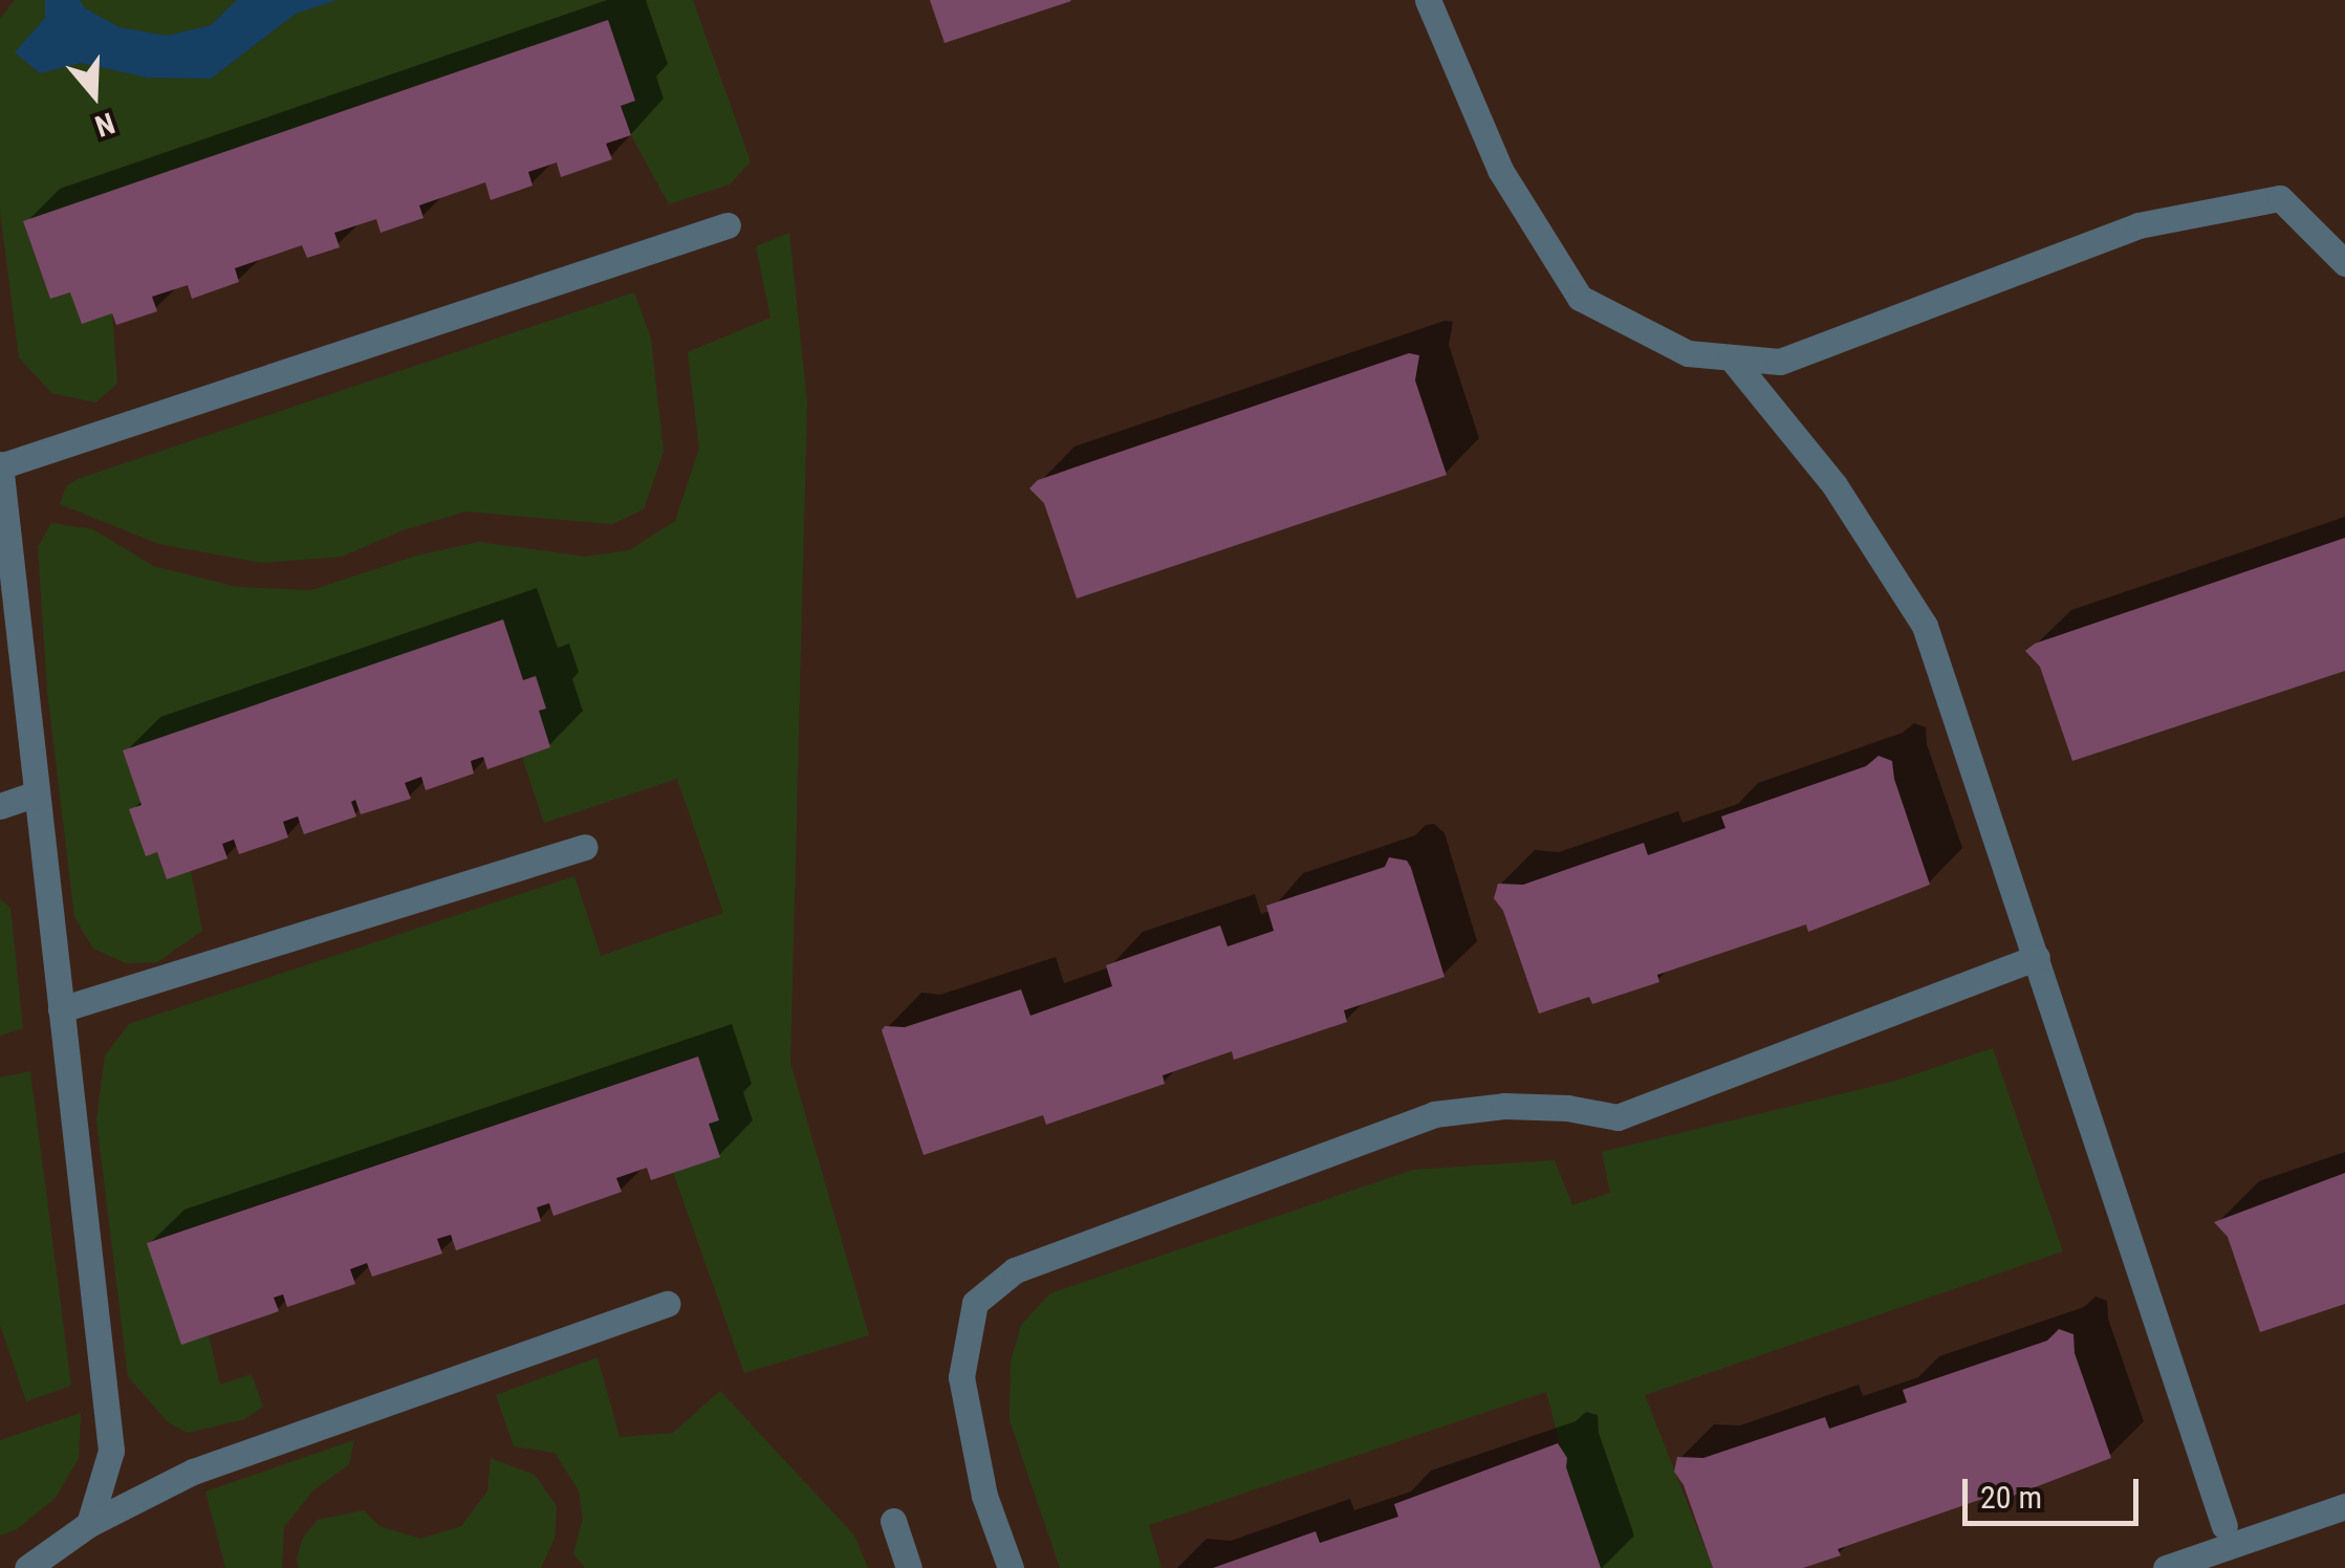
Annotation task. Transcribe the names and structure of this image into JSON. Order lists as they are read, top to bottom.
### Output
{
  "scale_bar": "20 m",
  "north": "bottom"
}
